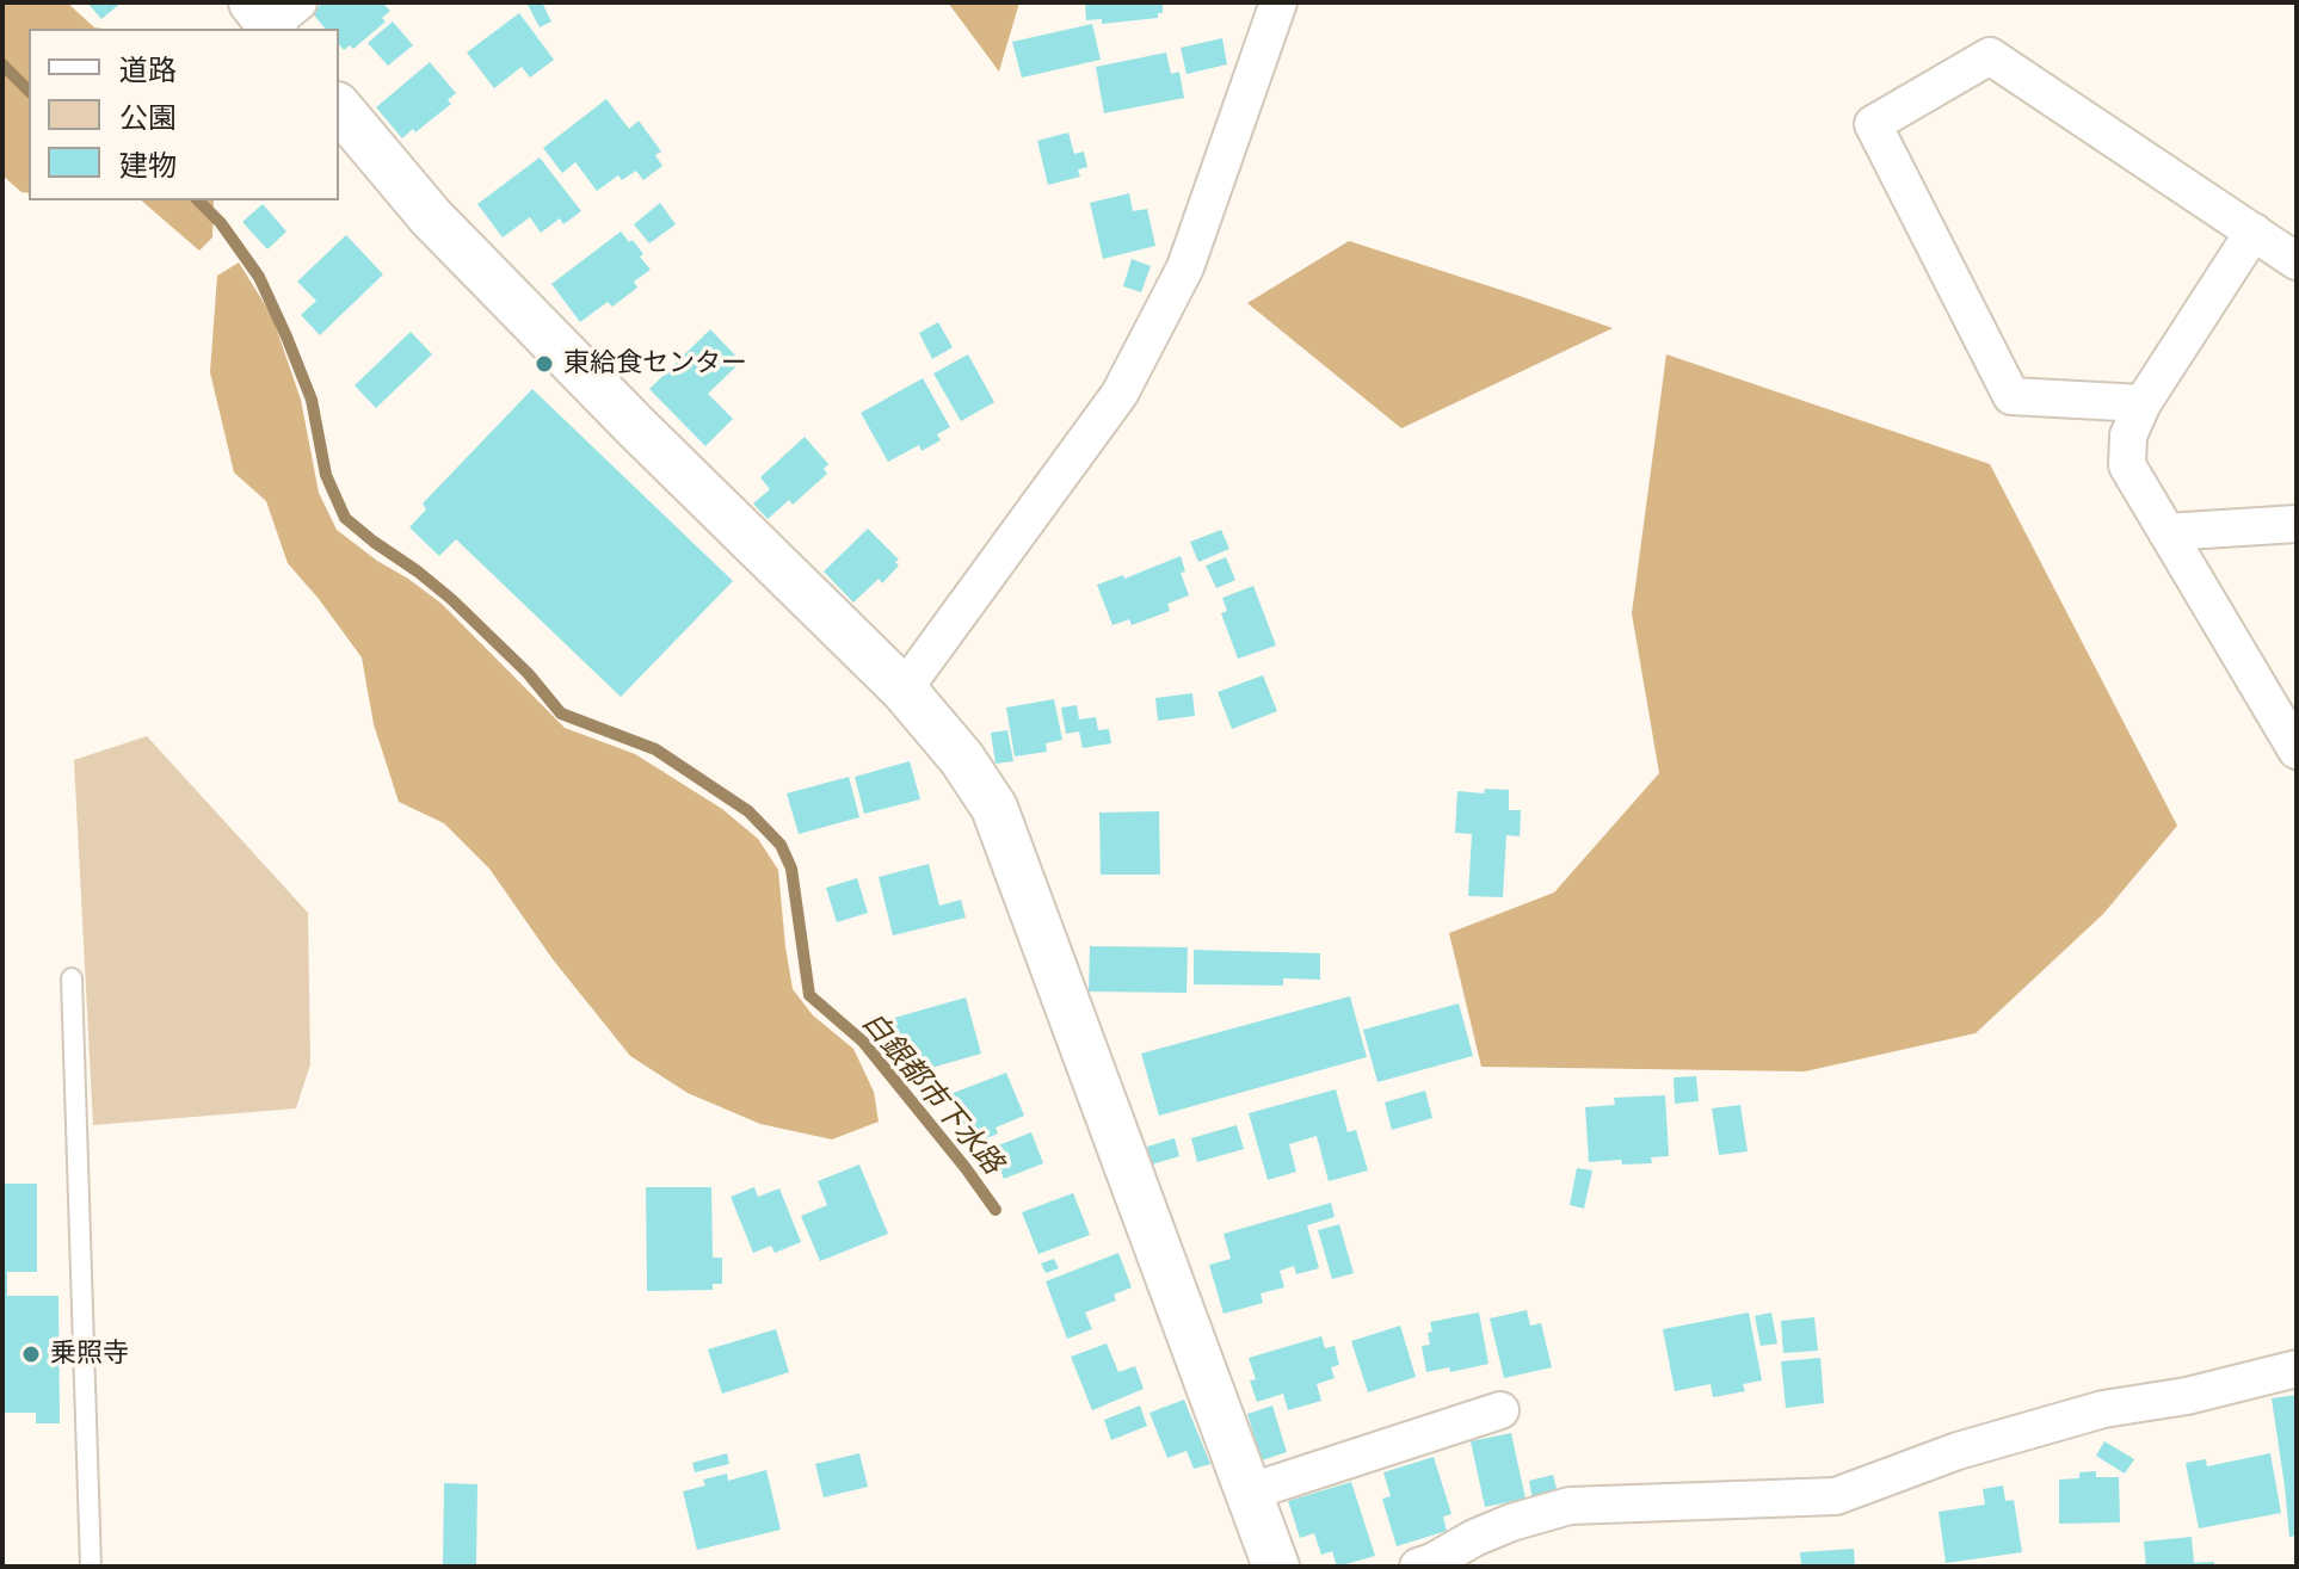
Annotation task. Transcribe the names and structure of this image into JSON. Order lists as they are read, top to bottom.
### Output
{
  "water": ["白銀都市下水路"],
  "places": ["東給食センター", "乗照寺"],
  "legend": ["道路", "公園", "建物"]
}
